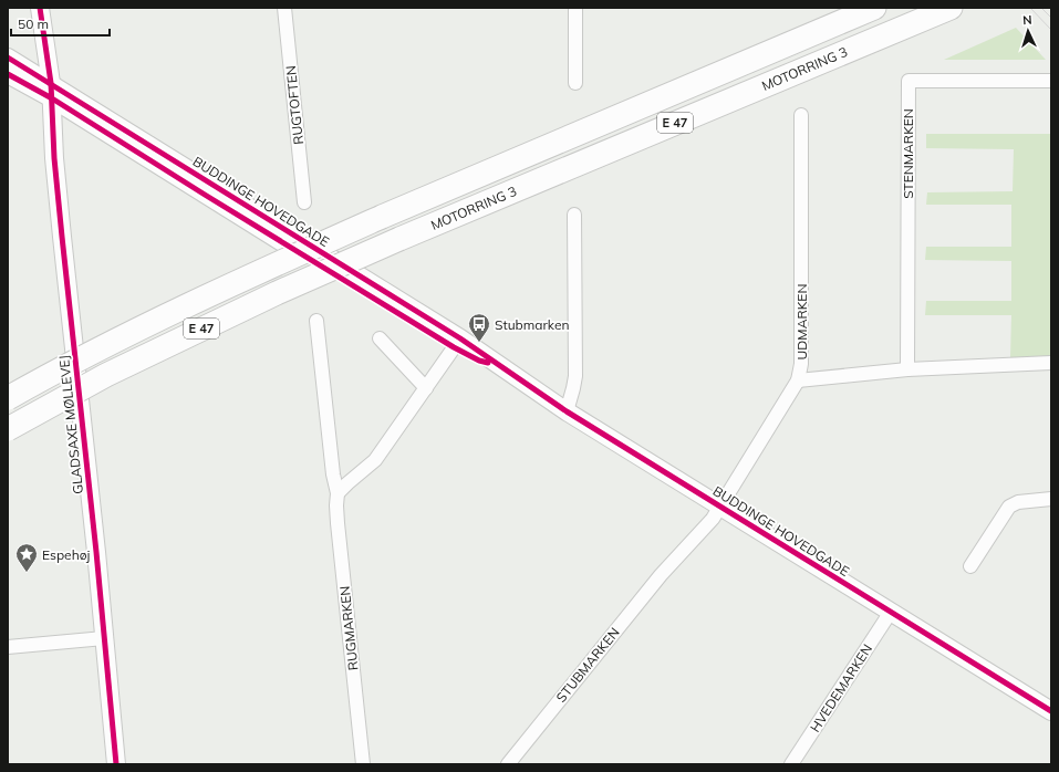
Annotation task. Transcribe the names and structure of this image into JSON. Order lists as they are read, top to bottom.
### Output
{
  "streets": {
    "highway": ["MOTORRING 3", "E 47"],
    "street": [
      "RUGTOFTEN",
      "STENMARKEN",
      "BUDDINGE HOVEDGADE",
      "UDMARKEN",
      "GLADSAXE MØLLEVEJ",
      "RUGMARKEN",
      "STUBMARKEN",
      "HVEDEMARKEN"
    ]
  },
  "crossings": [
    ["BUDDINGE HOVEDGADE", "UDMARKEN"],
    ["BUDDINGE HOVEDGADE", "GLADSAXE MØLLEVEJ"],
    ["BUDDINGE HOVEDGADE", "STUBMARKEN"],
    ["BUDDINGE HOVEDGADE", "HVEDEMARKEN"],
    ["UDMARKEN", "STUBMARKEN"]
  ],
  "places": {
    "bus stop": ["Stubmarken"],
    "place": ["Espehøj"]
  },
  "scale_bar": "50 m",
  "north": "top"
}
